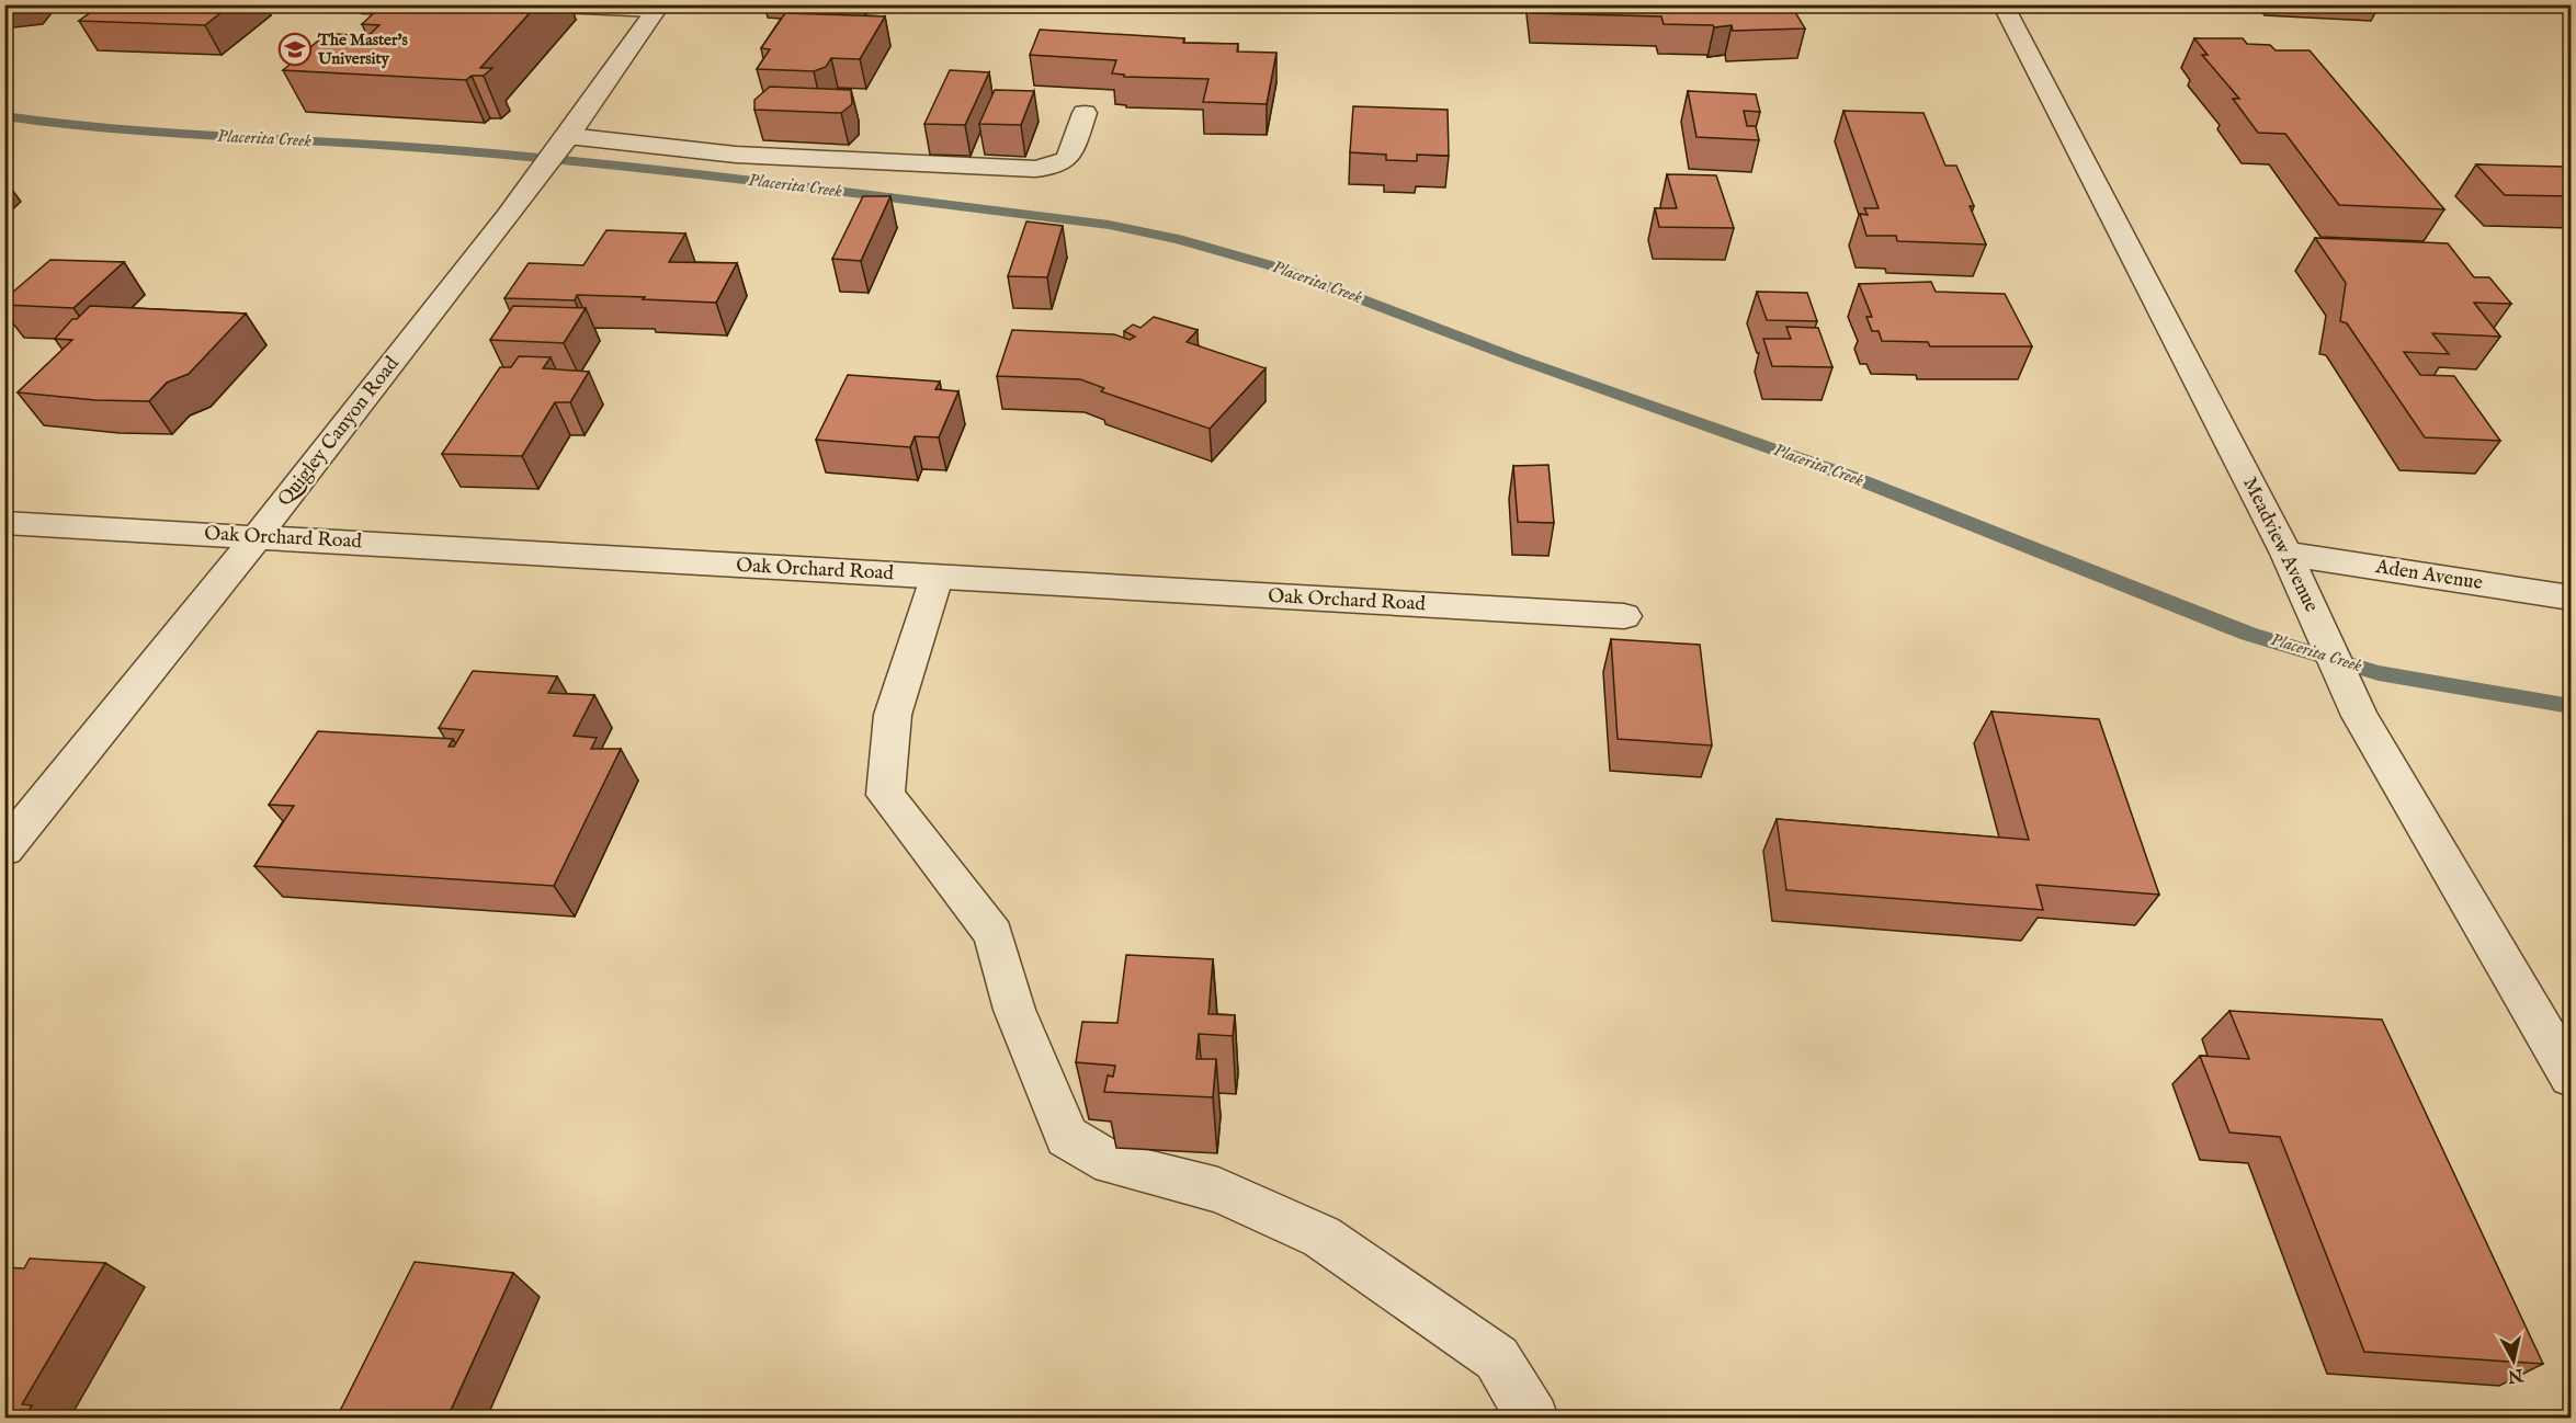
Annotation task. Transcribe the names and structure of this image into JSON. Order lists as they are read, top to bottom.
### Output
{
  "streets": {
    "street": [
      "Quigley Canyon Road",
      "Oak Orchard Road",
      "Meadview Avenue",
      "Aden Avenue"
    ]
  },
  "crossings": [
    ["Quigley Canyon Road", "Oak Orchard Road"],
    ["Meadview Avenue", "Aden Avenue"]
  ],
  "water": ["Placerita Creek"],
  "places": {
    "school or university": ["The Master's University"]
  },
  "north": "bottom"
}
